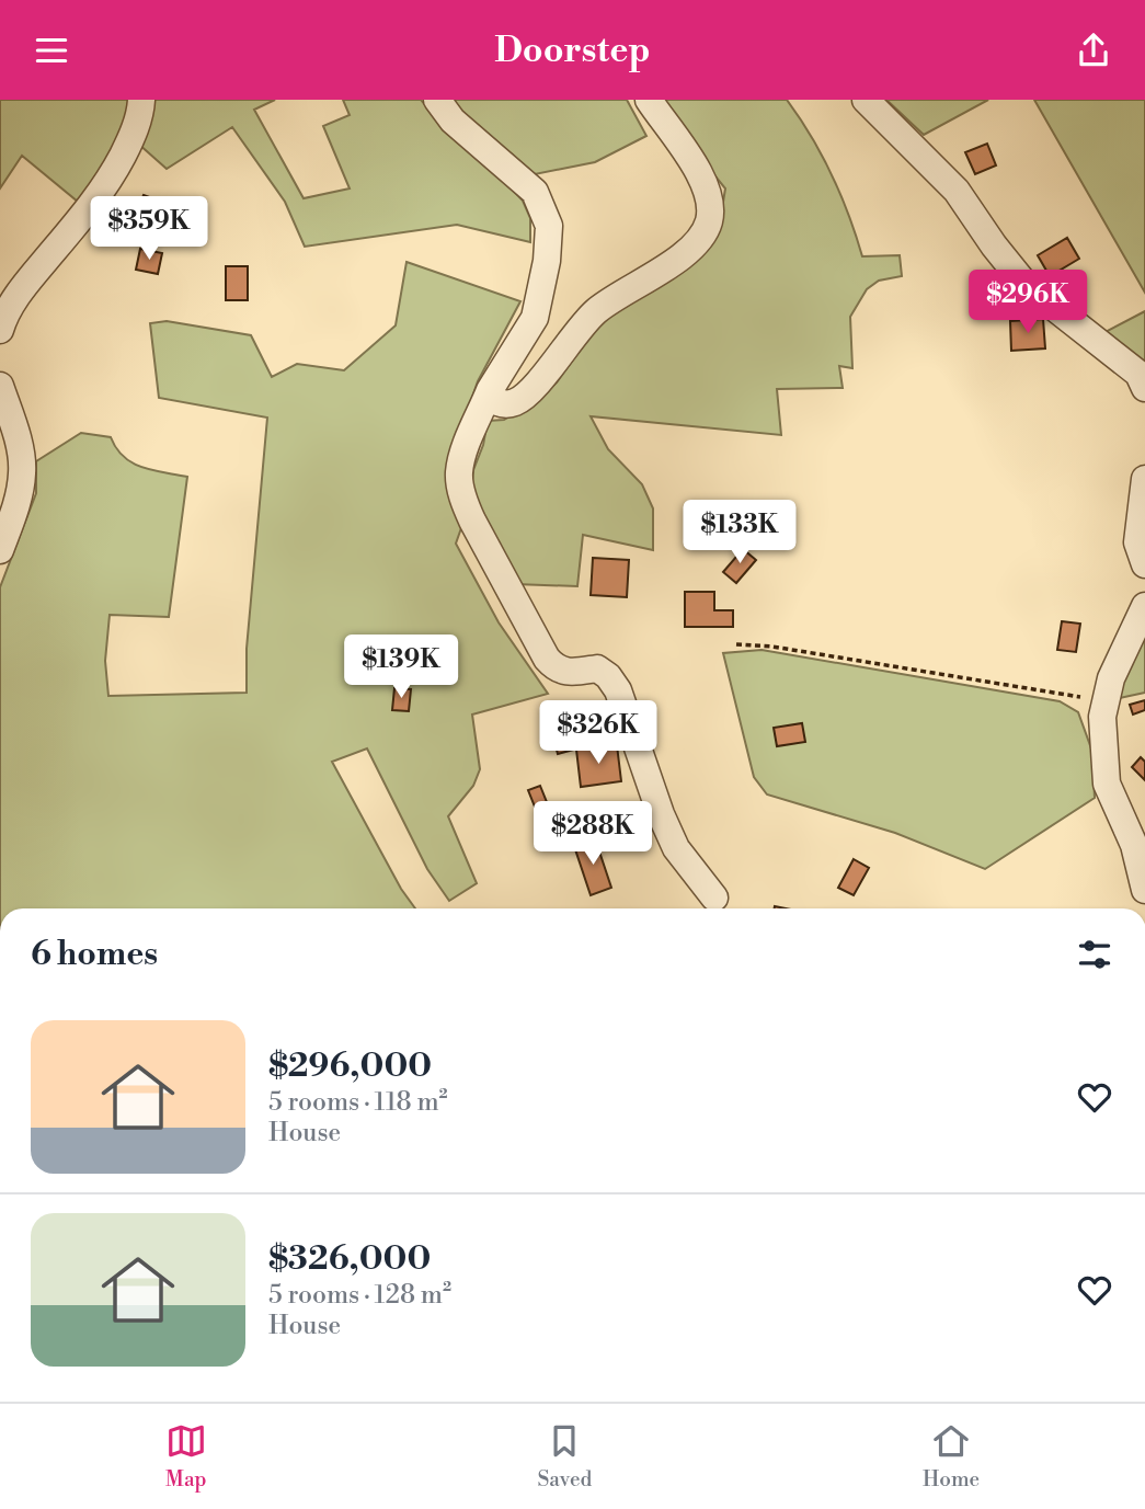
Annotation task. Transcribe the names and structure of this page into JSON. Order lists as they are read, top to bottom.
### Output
{
  "page": {
    "header": "Doorstep",
    "price": [
      "$359K",
      "$296K",
      "$133K",
      "$139K",
      "$326K",
      "$288K"
    ],
    "heading": "6 homes",
    "list": [
      {
        "name": "$296,000",
        "note": "5 rooms · 118 m² · House"
      },
      {
        "name": "$326,000",
        "note": "5 rooms · 128 m² · House"
      }
    ],
    "tabs": ["Map", "Saved", "Home"]
  }
}
